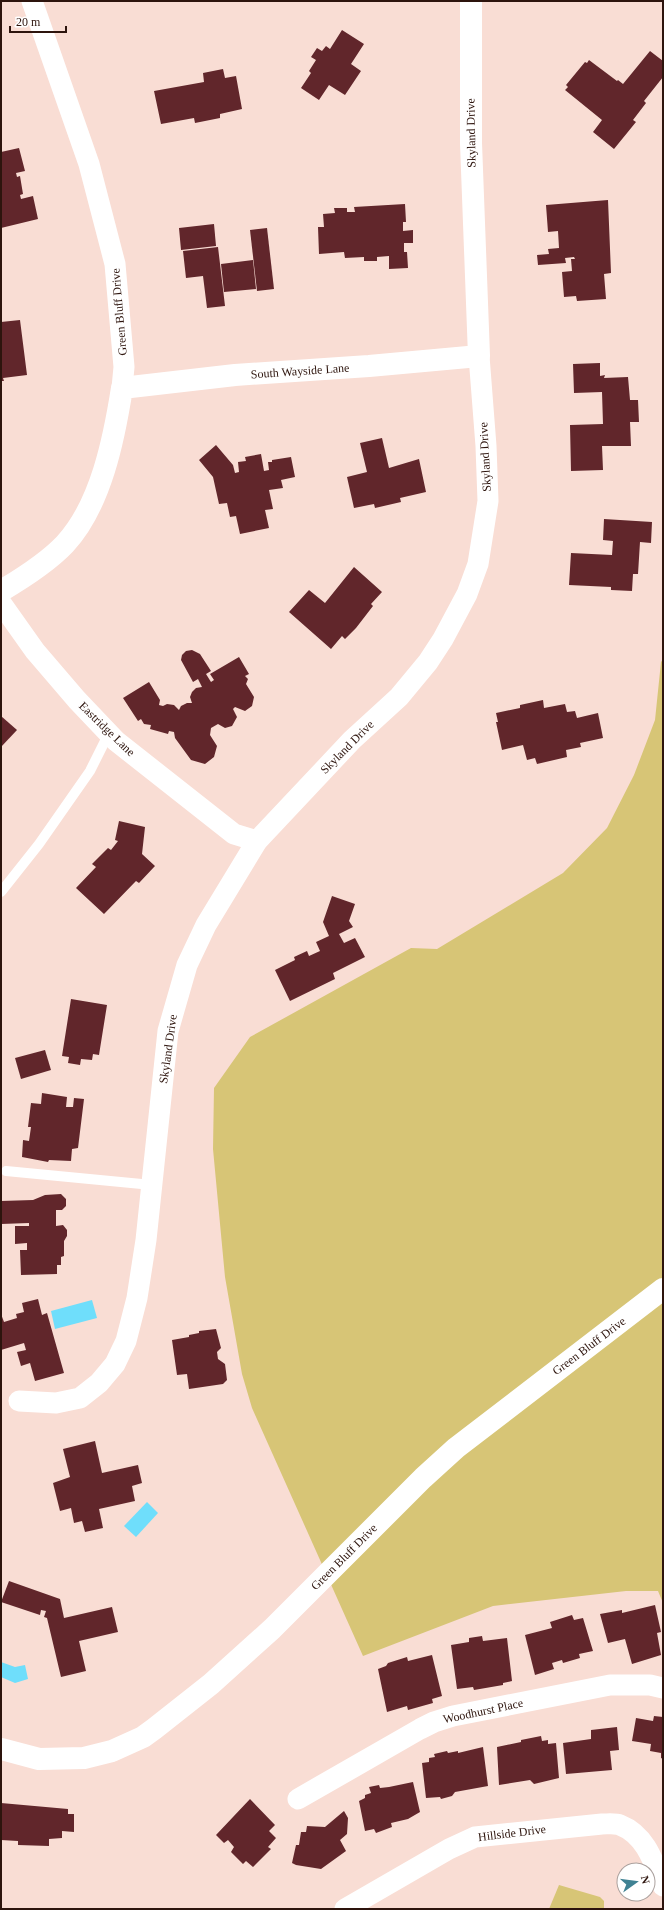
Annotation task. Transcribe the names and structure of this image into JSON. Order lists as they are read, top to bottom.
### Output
{
  "streets": {
    "street": [
      "Skyland Drive",
      "Green Bluff Drive",
      "South Wayside Lane",
      "Eastridge Lane",
      "Woodhurst Place",
      "Hillside Drive"
    ]
  },
  "crossings": [
    ["Skyland Drive", "South Wayside Lane"],
    ["Skyland Drive", "Eastridge Lane"],
    ["Green Bluff Drive", "South Wayside Lane"]
  ],
  "scale_bar": "20 m",
  "north": "right"
}
